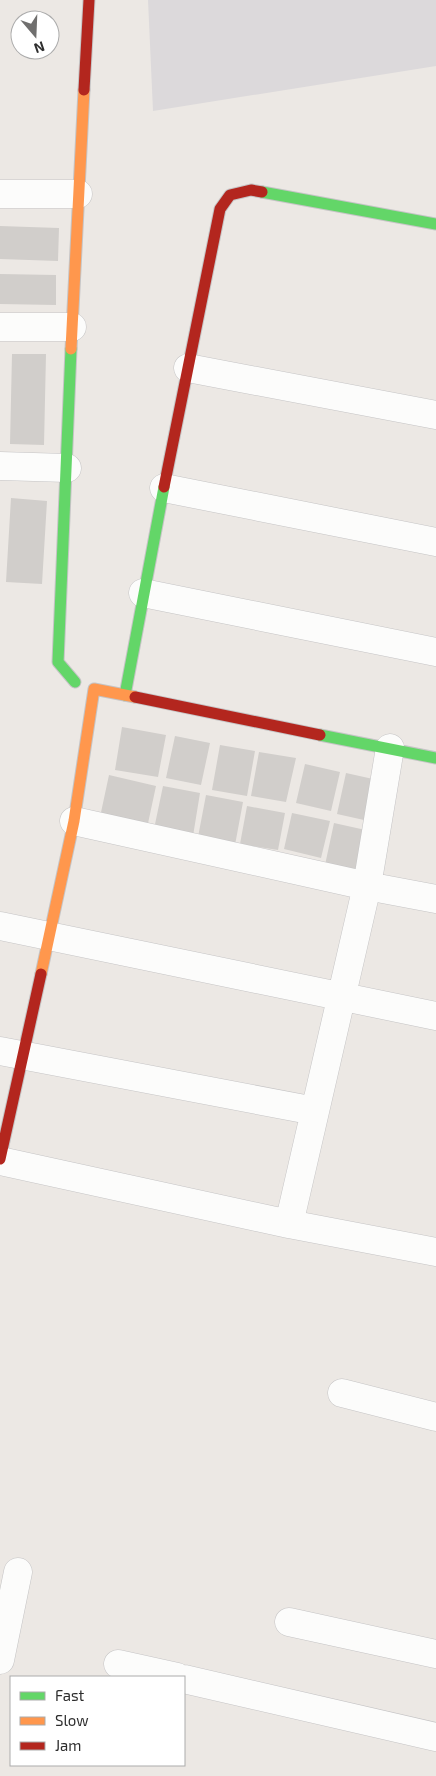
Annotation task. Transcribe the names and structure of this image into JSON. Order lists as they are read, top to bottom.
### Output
{
  "legend": ["Fast", "Slow", "Jam"],
  "north": "bottom"
}
